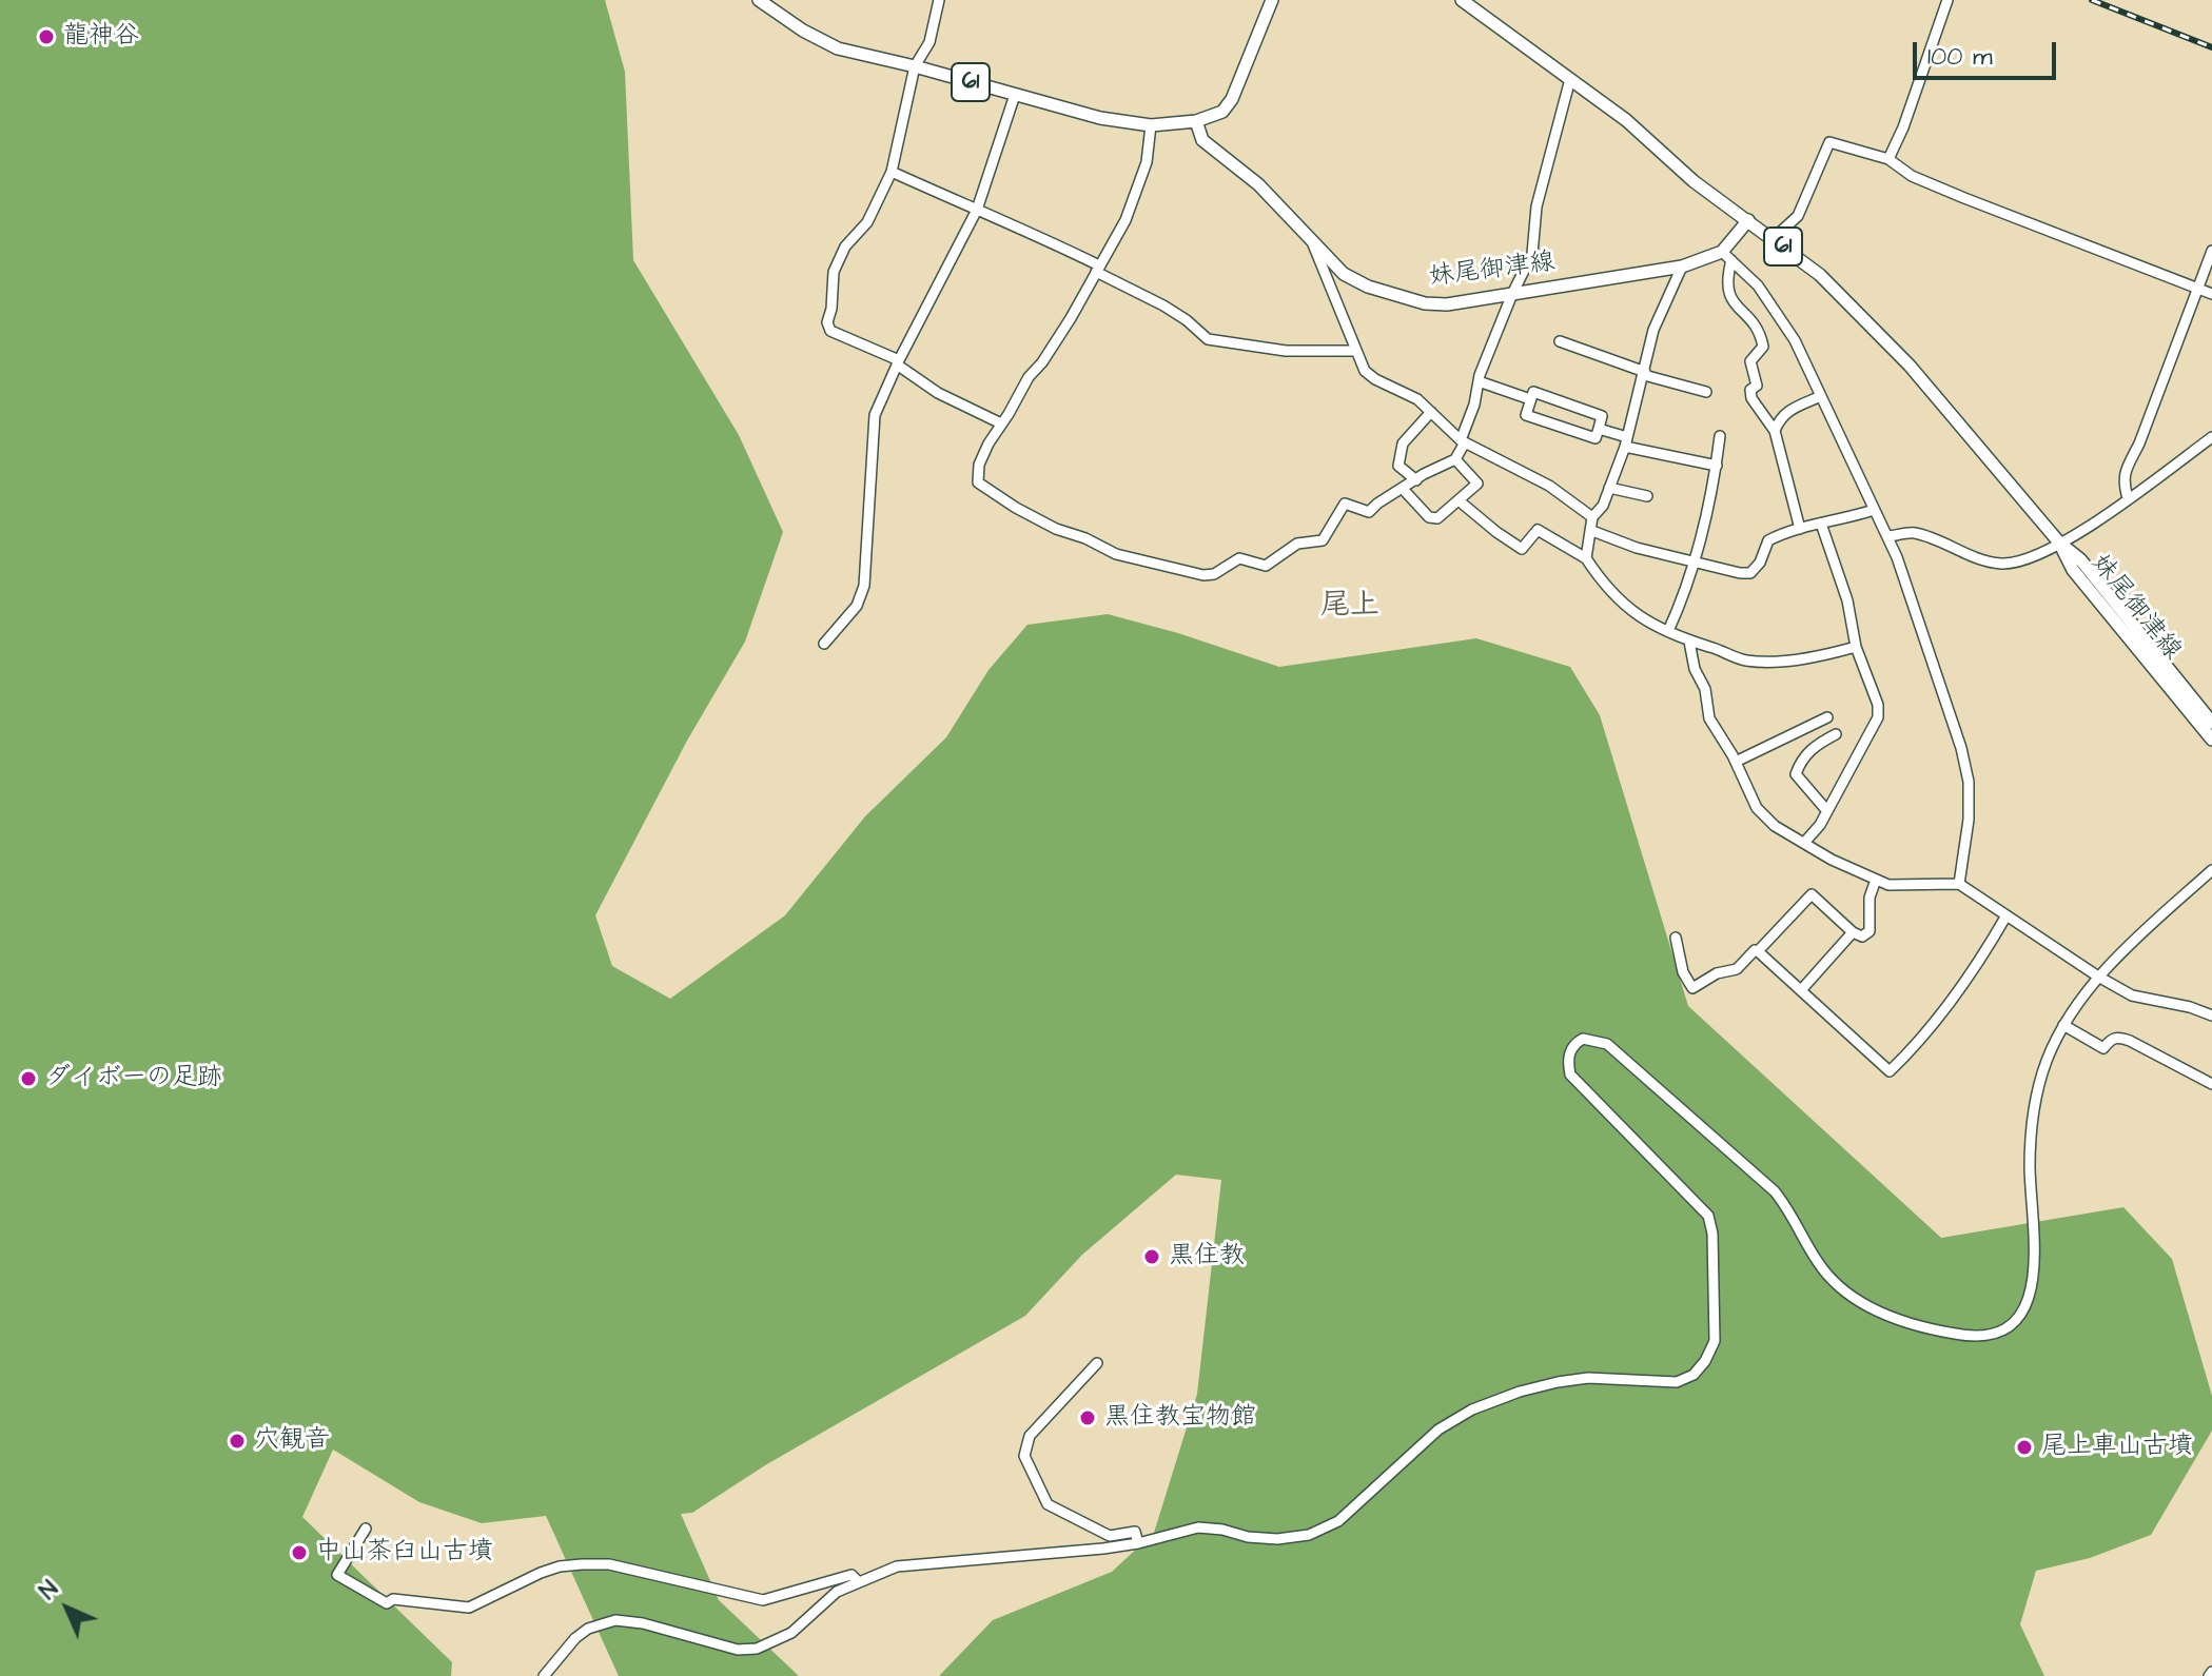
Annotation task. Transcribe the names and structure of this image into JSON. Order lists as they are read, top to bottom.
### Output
{
  "streets": {
    "main road": ["61", "妹尾御津線"]
  },
  "crossings": [
    ["61", "妹尾御津線"]
  ],
  "districts": ["尾上"],
  "places": [
    "龍神谷",
    "ダイボーの足跡",
    "黒住教",
    "黒住教宝物館",
    "穴観音",
    "尾上車山古墳",
    "中山茶臼山古墳"
  ],
  "scale_bar": "100 m",
  "north": "top left"
}
